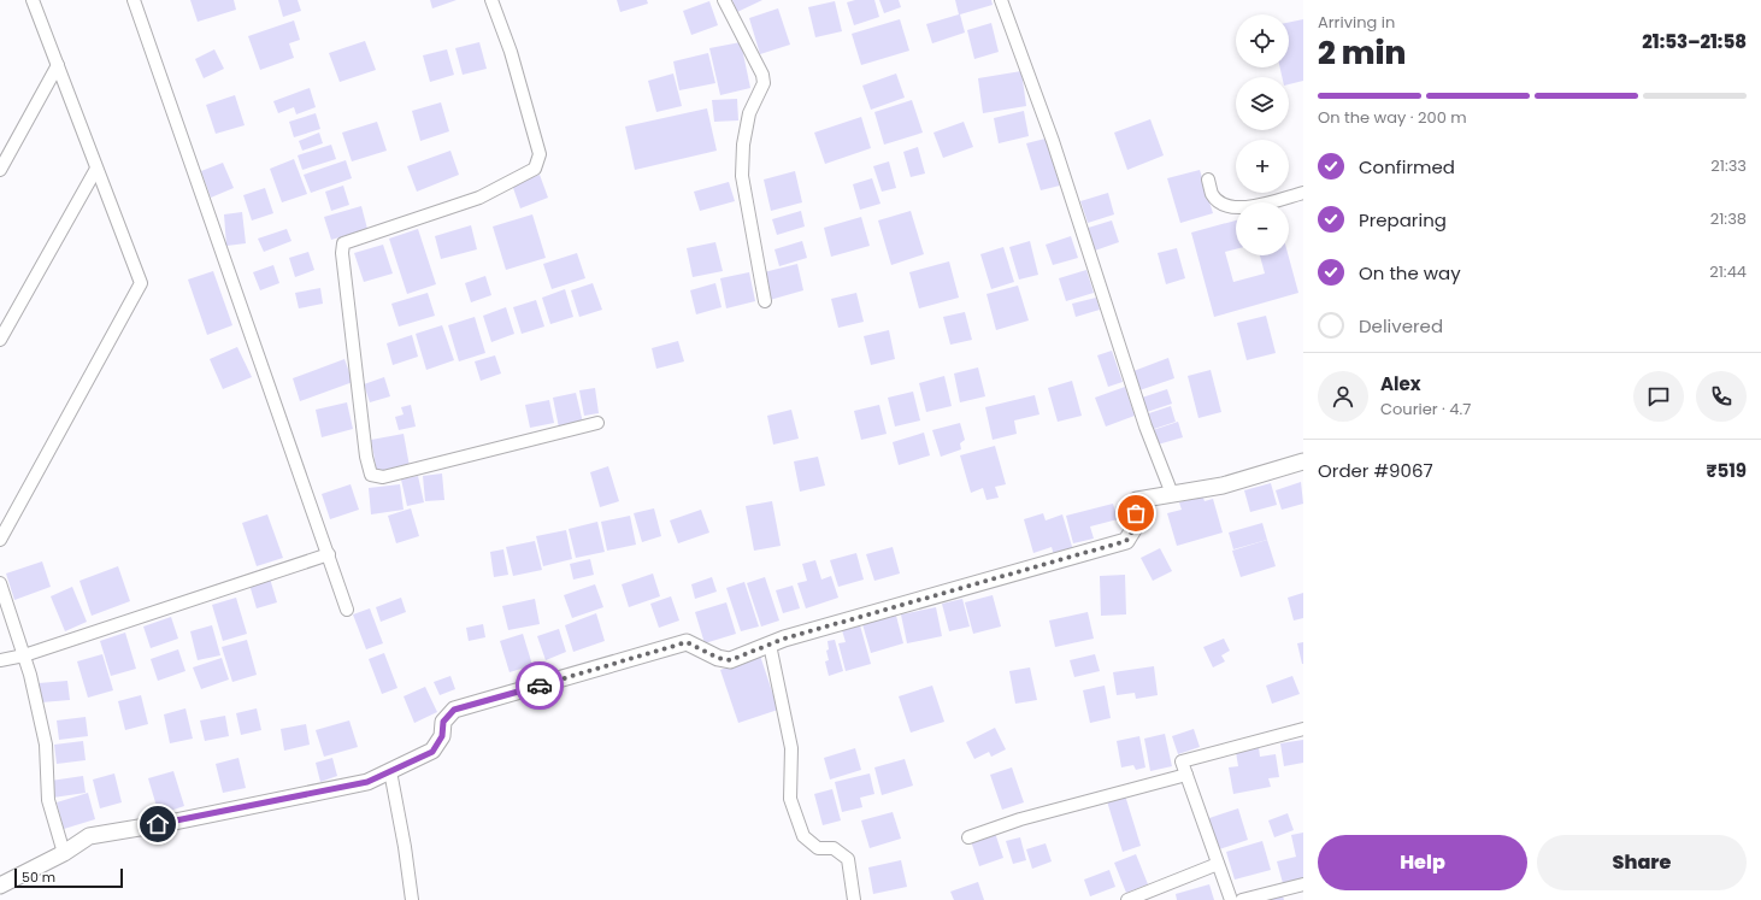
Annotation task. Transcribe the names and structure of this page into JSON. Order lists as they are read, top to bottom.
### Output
{
  "scale_bar": "50 m",
  "page": {
    "heading": ["2 min", "Arriving in", "21:53–21:58"],
    "panel": [
      "Alex",
      "Courier · 4.7",
      "Order #9067",
      "₹519"
    ],
    "map_buttons": ["+", "−"],
    "bar": "On the way · 200 m",
    "list": [
      ["Confirmed", "21:33"],
      ["Preparing", "21:38"],
      ["On the way", "21:44"],
      "Delivered"
    ],
    "buttons": ["Help", "Share"],
    "scale": "50 m"
  }
}
